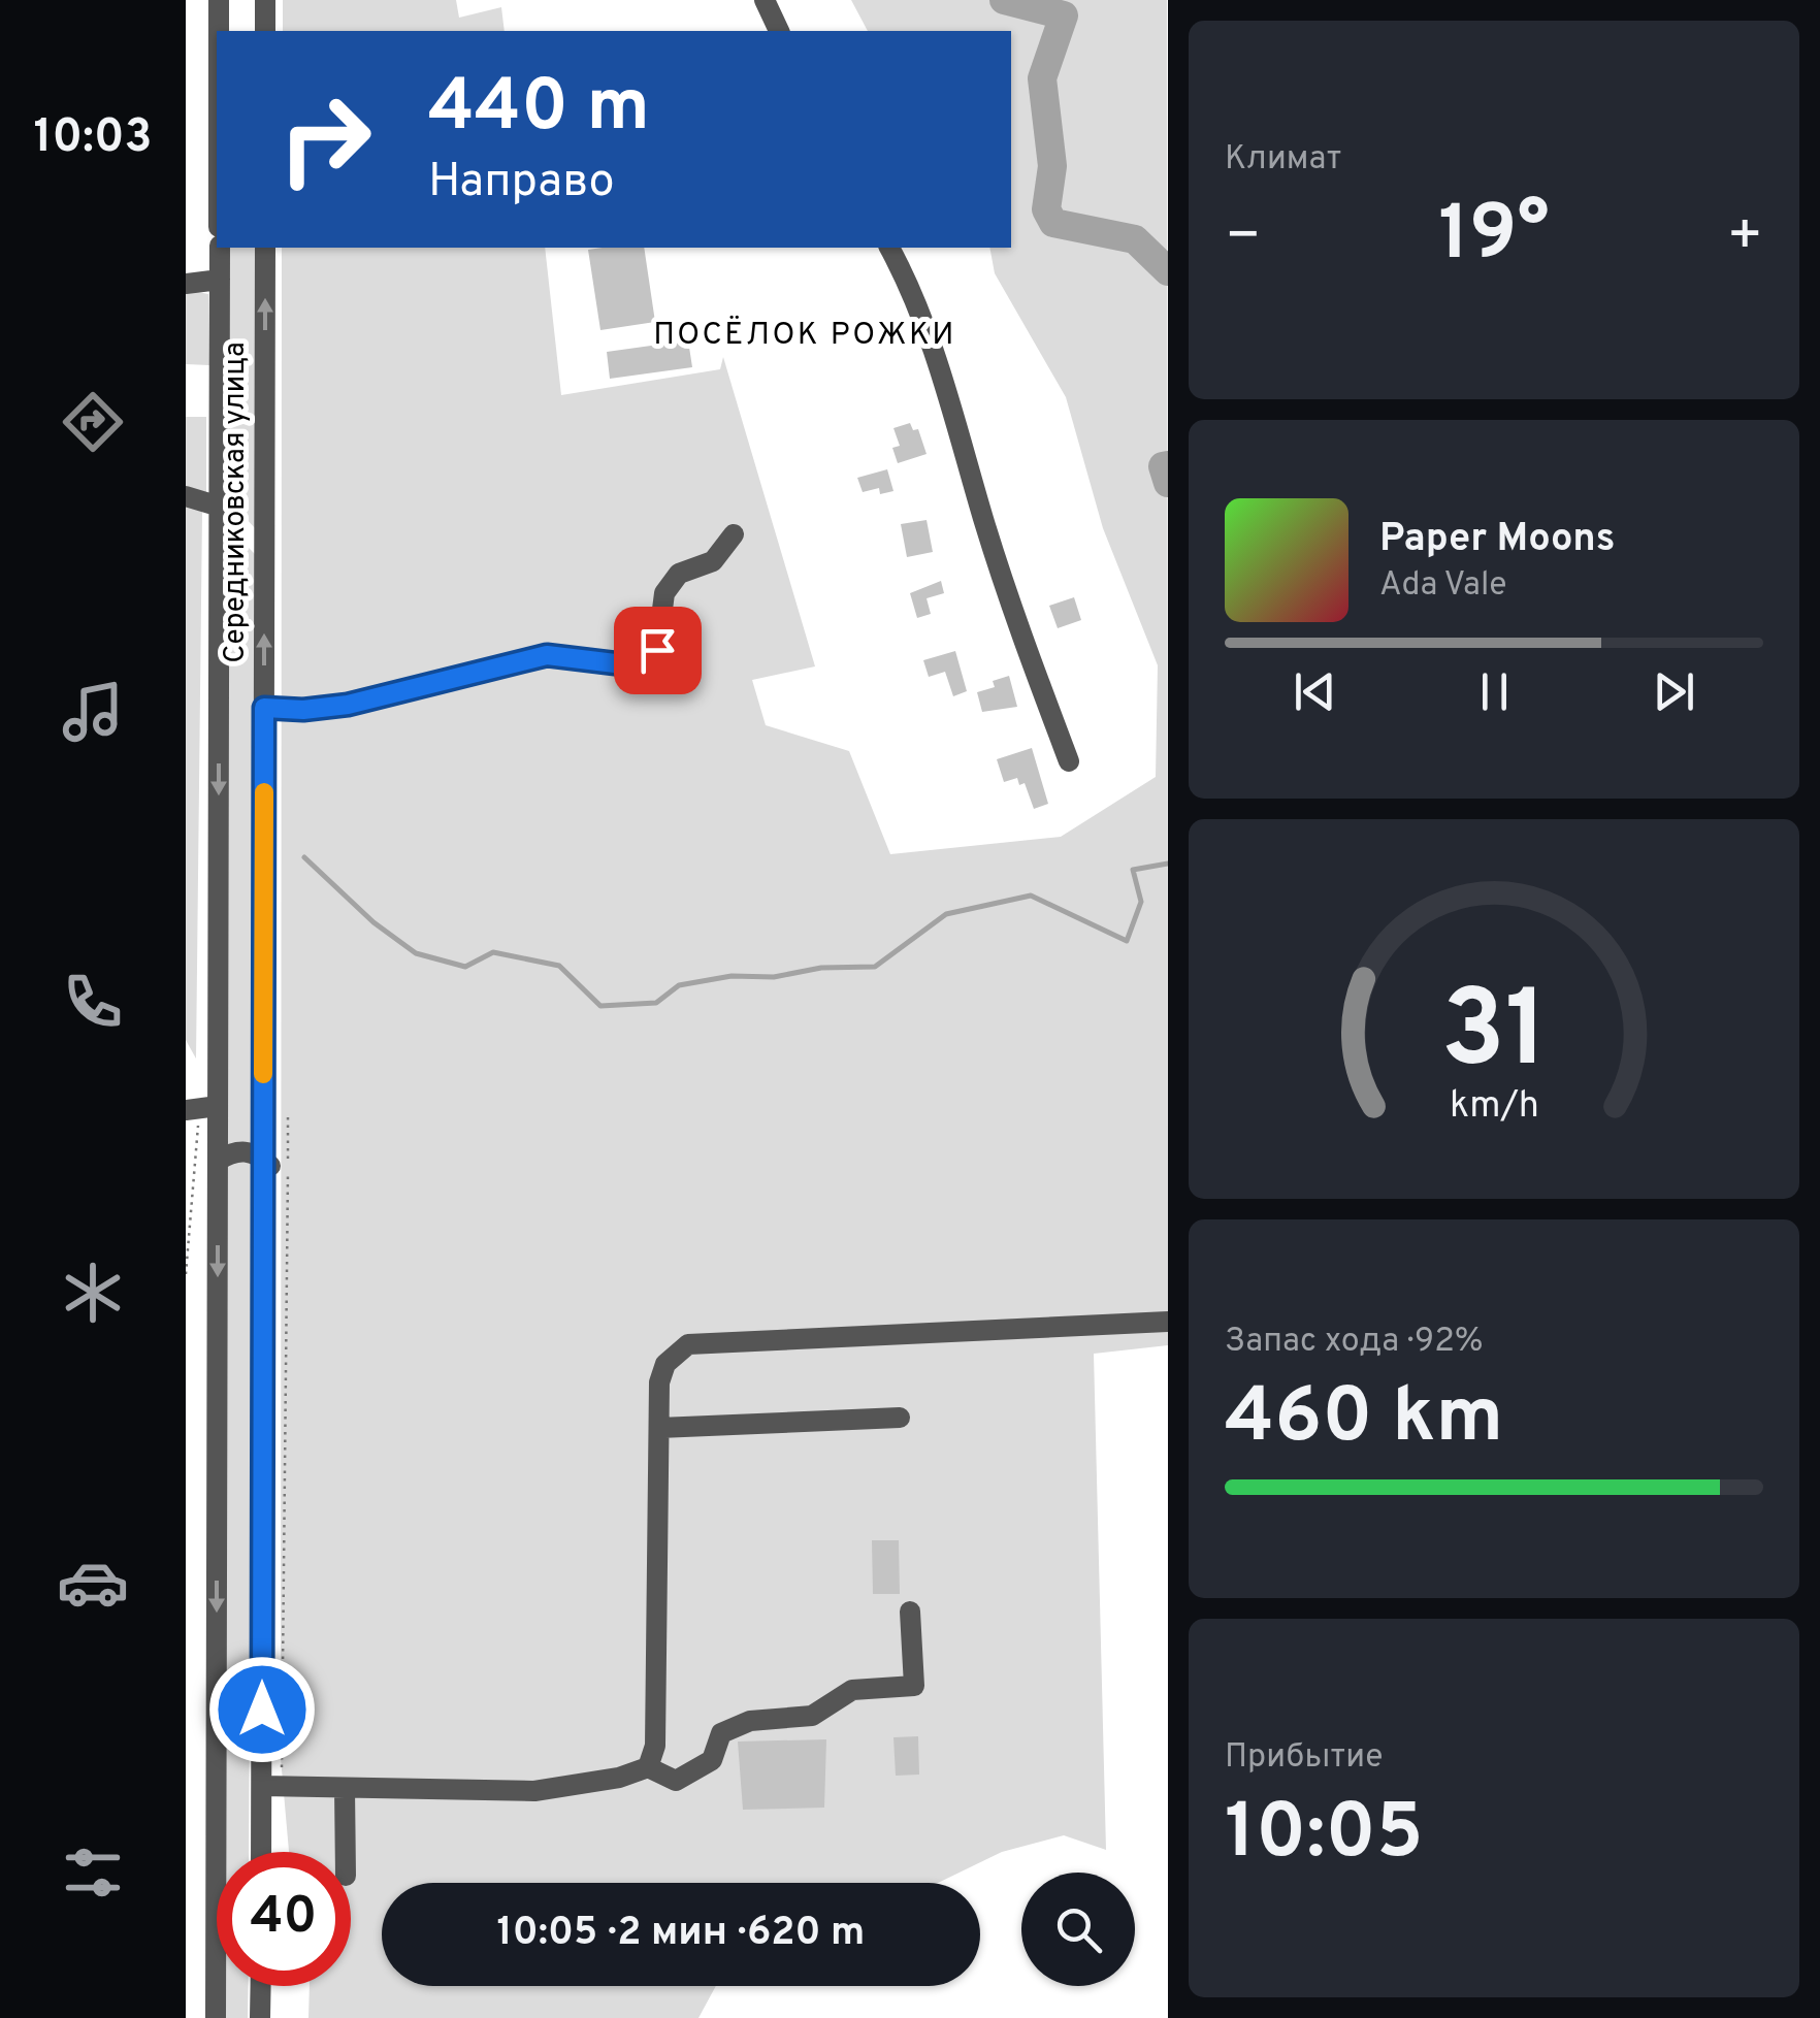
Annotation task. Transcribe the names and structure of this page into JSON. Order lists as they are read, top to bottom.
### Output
{
  "streets": {
    "street": ["Середниковская улица"]
  },
  "districts": ["ПОСЁЛОК РОЖКИ"],
  "page": {
    "tabs": "10:03",
    "tile": [
      "Климат",
      ["Запас хода · 92%", "460 km"],
      ["Прибытие", "10:05"]
    ],
    "turn": ["440 m", "Направо"],
    "heat": ["−", "19°", "+"],
    "song": ["Paper Moons", "Ada Vale"],
    "limit": "40",
    "trip": "10:05 · 2 мин · 620 m",
    "gauge": ["31", "km/h"]
  }
}
